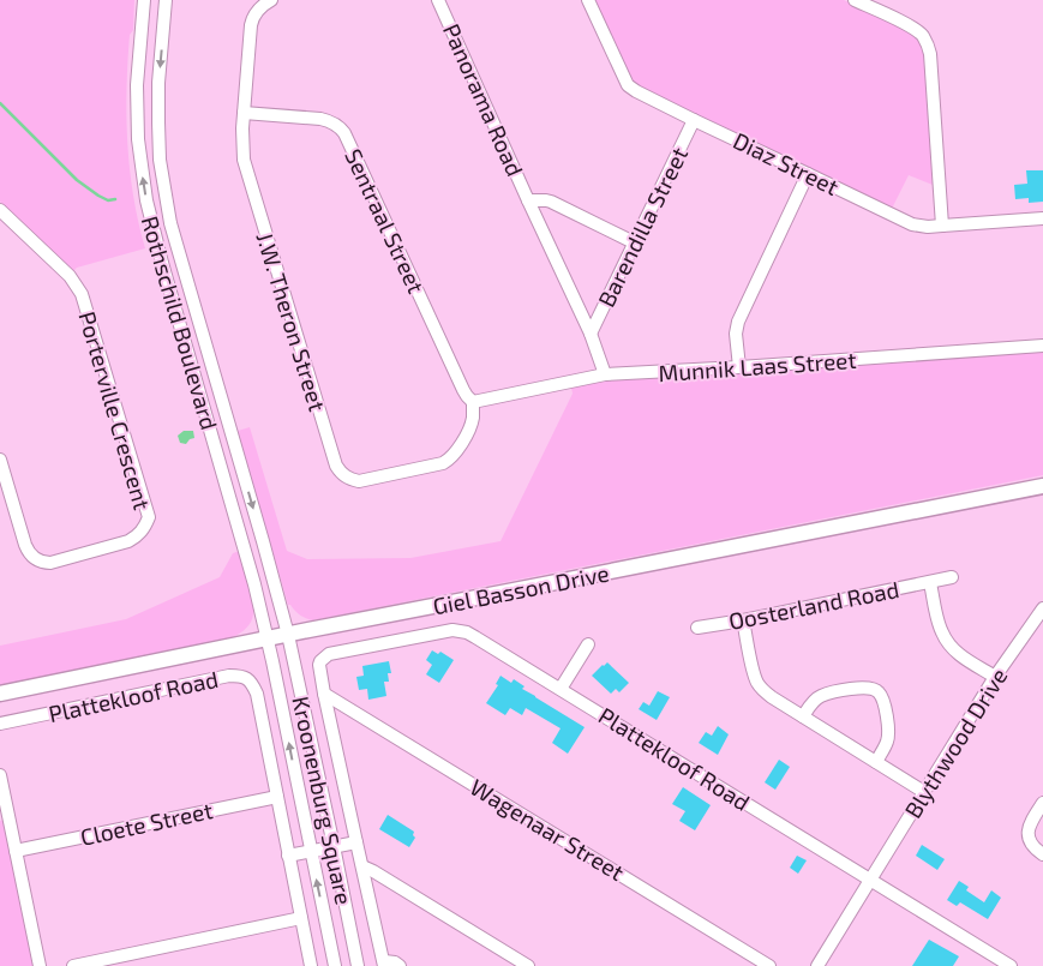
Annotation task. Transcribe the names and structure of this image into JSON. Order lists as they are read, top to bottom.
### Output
{
  "streets": {
    "main road": ["Giel Basson Drive"],
    "street": [
      "Panorama Road",
      "Diaz Street",
      "Sentraal Street",
      "Barendilla Street",
      "J.W. Theron Street",
      "Rothschild Boulevard",
      "Munnik Laas Street",
      "Porterville Crescent",
      "Oosterland Road",
      "Plattekloof Road",
      "Blythwood Drive",
      "Kroonenburg Square",
      "Cloete Street",
      "Wagenaar Street"
    ]
  },
  "crossings": [
    ["Panorama Road", "Barendilla Street"],
    ["Panorama Road", "Munnik Laas Street"],
    ["Diaz Street", "Barendilla Street"],
    ["Sentraal Street", "J.W. Theron Street"],
    ["Sentraal Street", "Munnik Laas Street"],
    ["J.W. Theron Street", "Munnik Laas Street"],
    ["Rothschild Boulevard", "Giel Basson Drive"],
    ["Rothschild Boulevard", "Kroonenburg Square"],
    ["Giel Basson Drive", "Kroonenburg Square"],
    ["Oosterland Road", "Blythwood Drive"],
    ["Plattekloof Road", "Blythwood Drive"],
    ["Plattekloof Road", "Kroonenburg Square"],
    ["Kroonenburg Square", "Cloete Street"],
    ["Kroonenburg Square", "Wagenaar Street"]
  ]
}
